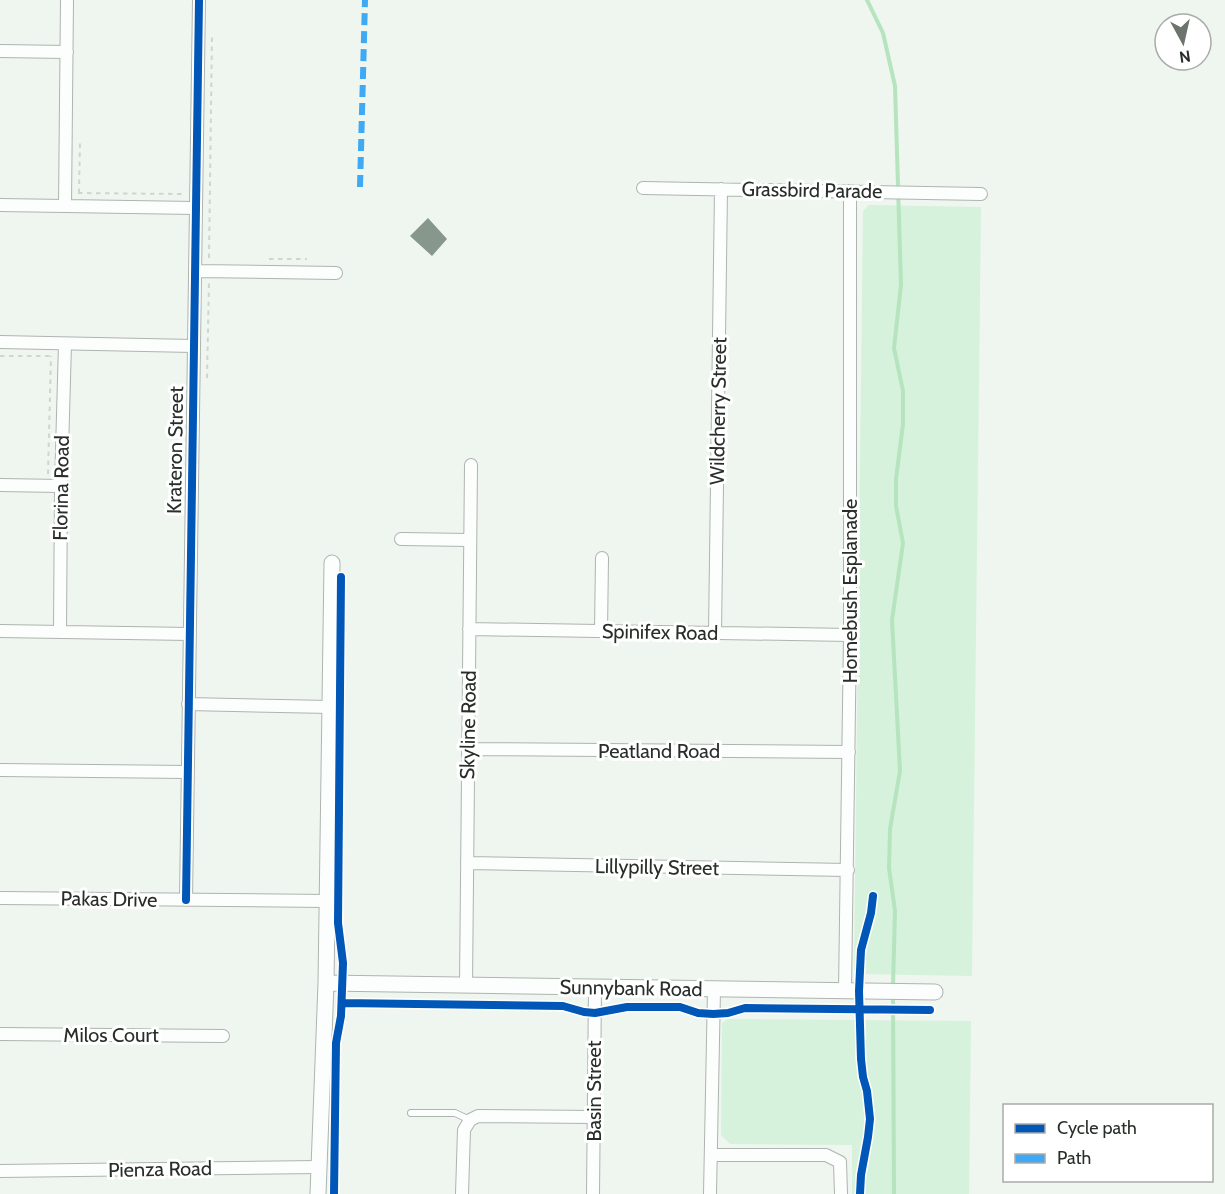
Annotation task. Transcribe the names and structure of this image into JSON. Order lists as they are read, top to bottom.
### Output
{
  "streets": {
    "street": [
      "Grassbird Parade",
      "Wildcherry Street",
      "Krateron Street",
      "Florina Road",
      "Homebush Esplanade",
      "Spinifex Road",
      "Skyline Road",
      "Peatland Road",
      "Lillypilly Street",
      "Pakas Drive",
      "Sunnybank Road",
      "Milos Court",
      "Basin Street",
      "Pienza Road"
    ]
  },
  "crossings": [
    ["Grassbird Parade", "Wildcherry Street"],
    ["Grassbird Parade", "Homebush Esplanade"],
    ["Wildcherry Street", "Spinifex Road"],
    ["Krateron Street", "Pakas Drive"],
    ["Homebush Esplanade", "Spinifex Road"],
    ["Homebush Esplanade", "Peatland Road"],
    ["Homebush Esplanade", "Lillypilly Street"],
    ["Homebush Esplanade", "Sunnybank Road"],
    ["Spinifex Road", "Skyline Road"],
    ["Skyline Road", "Peatland Road"],
    ["Skyline Road", "Lillypilly Street"],
    ["Skyline Road", "Sunnybank Road"],
    ["Sunnybank Road", "Basin Street"]
  ],
  "legend": ["Cycle path", "Path"],
  "north": "bottom"
}
